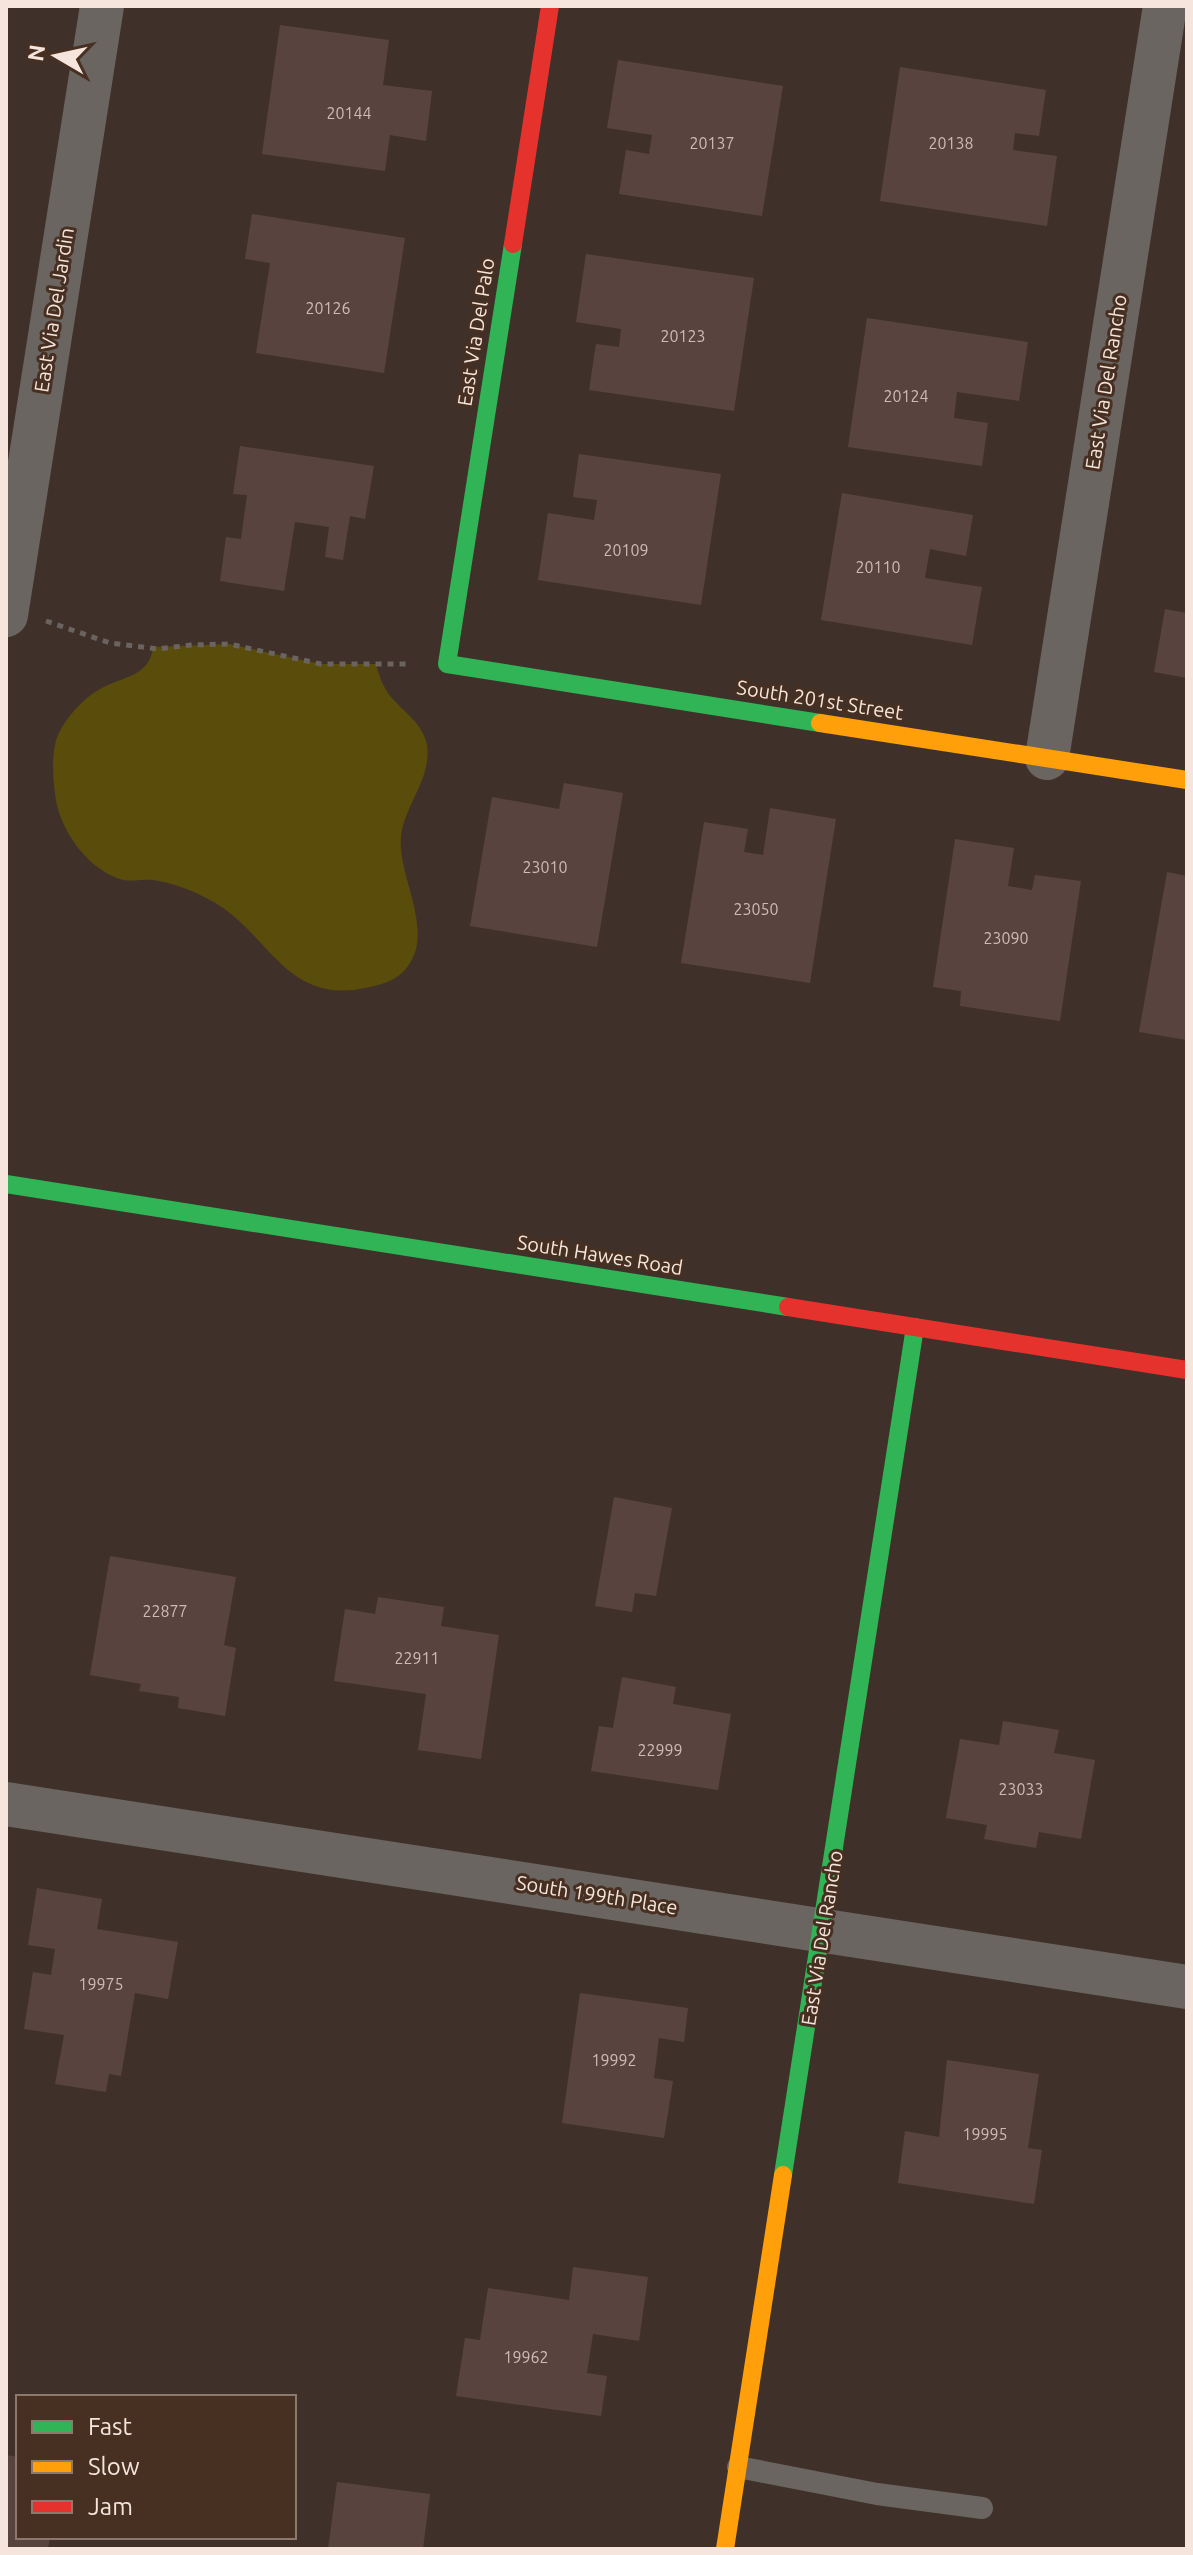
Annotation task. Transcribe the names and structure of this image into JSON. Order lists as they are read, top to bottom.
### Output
{
  "streets": {
    "street": [
      "East Via Del Jardin",
      "East Via Del Palo",
      "East Via Del Rancho",
      "South 201st Street",
      "South Hawes Road",
      "South 199th Place"
    ]
  },
  "crossings": [
    ["East Via Del Palo", "South 201st Street"],
    ["East Via Del Rancho", "South 201st Street"],
    ["East Via Del Rancho", "South Hawes Road"],
    ["East Via Del Rancho", "South 199th Place"]
  ],
  "house_numbers": [
    "20144",
    "20137",
    "20138",
    "20126",
    "20123",
    "20124",
    "20109",
    "20110",
    "23010",
    "23050",
    "23090",
    "22877",
    "22911",
    "22999",
    "23033",
    "19975",
    "19992",
    "19995",
    "19962"
  ],
  "legend": ["Fast", "Slow", "Jam"],
  "north": "left"
}
